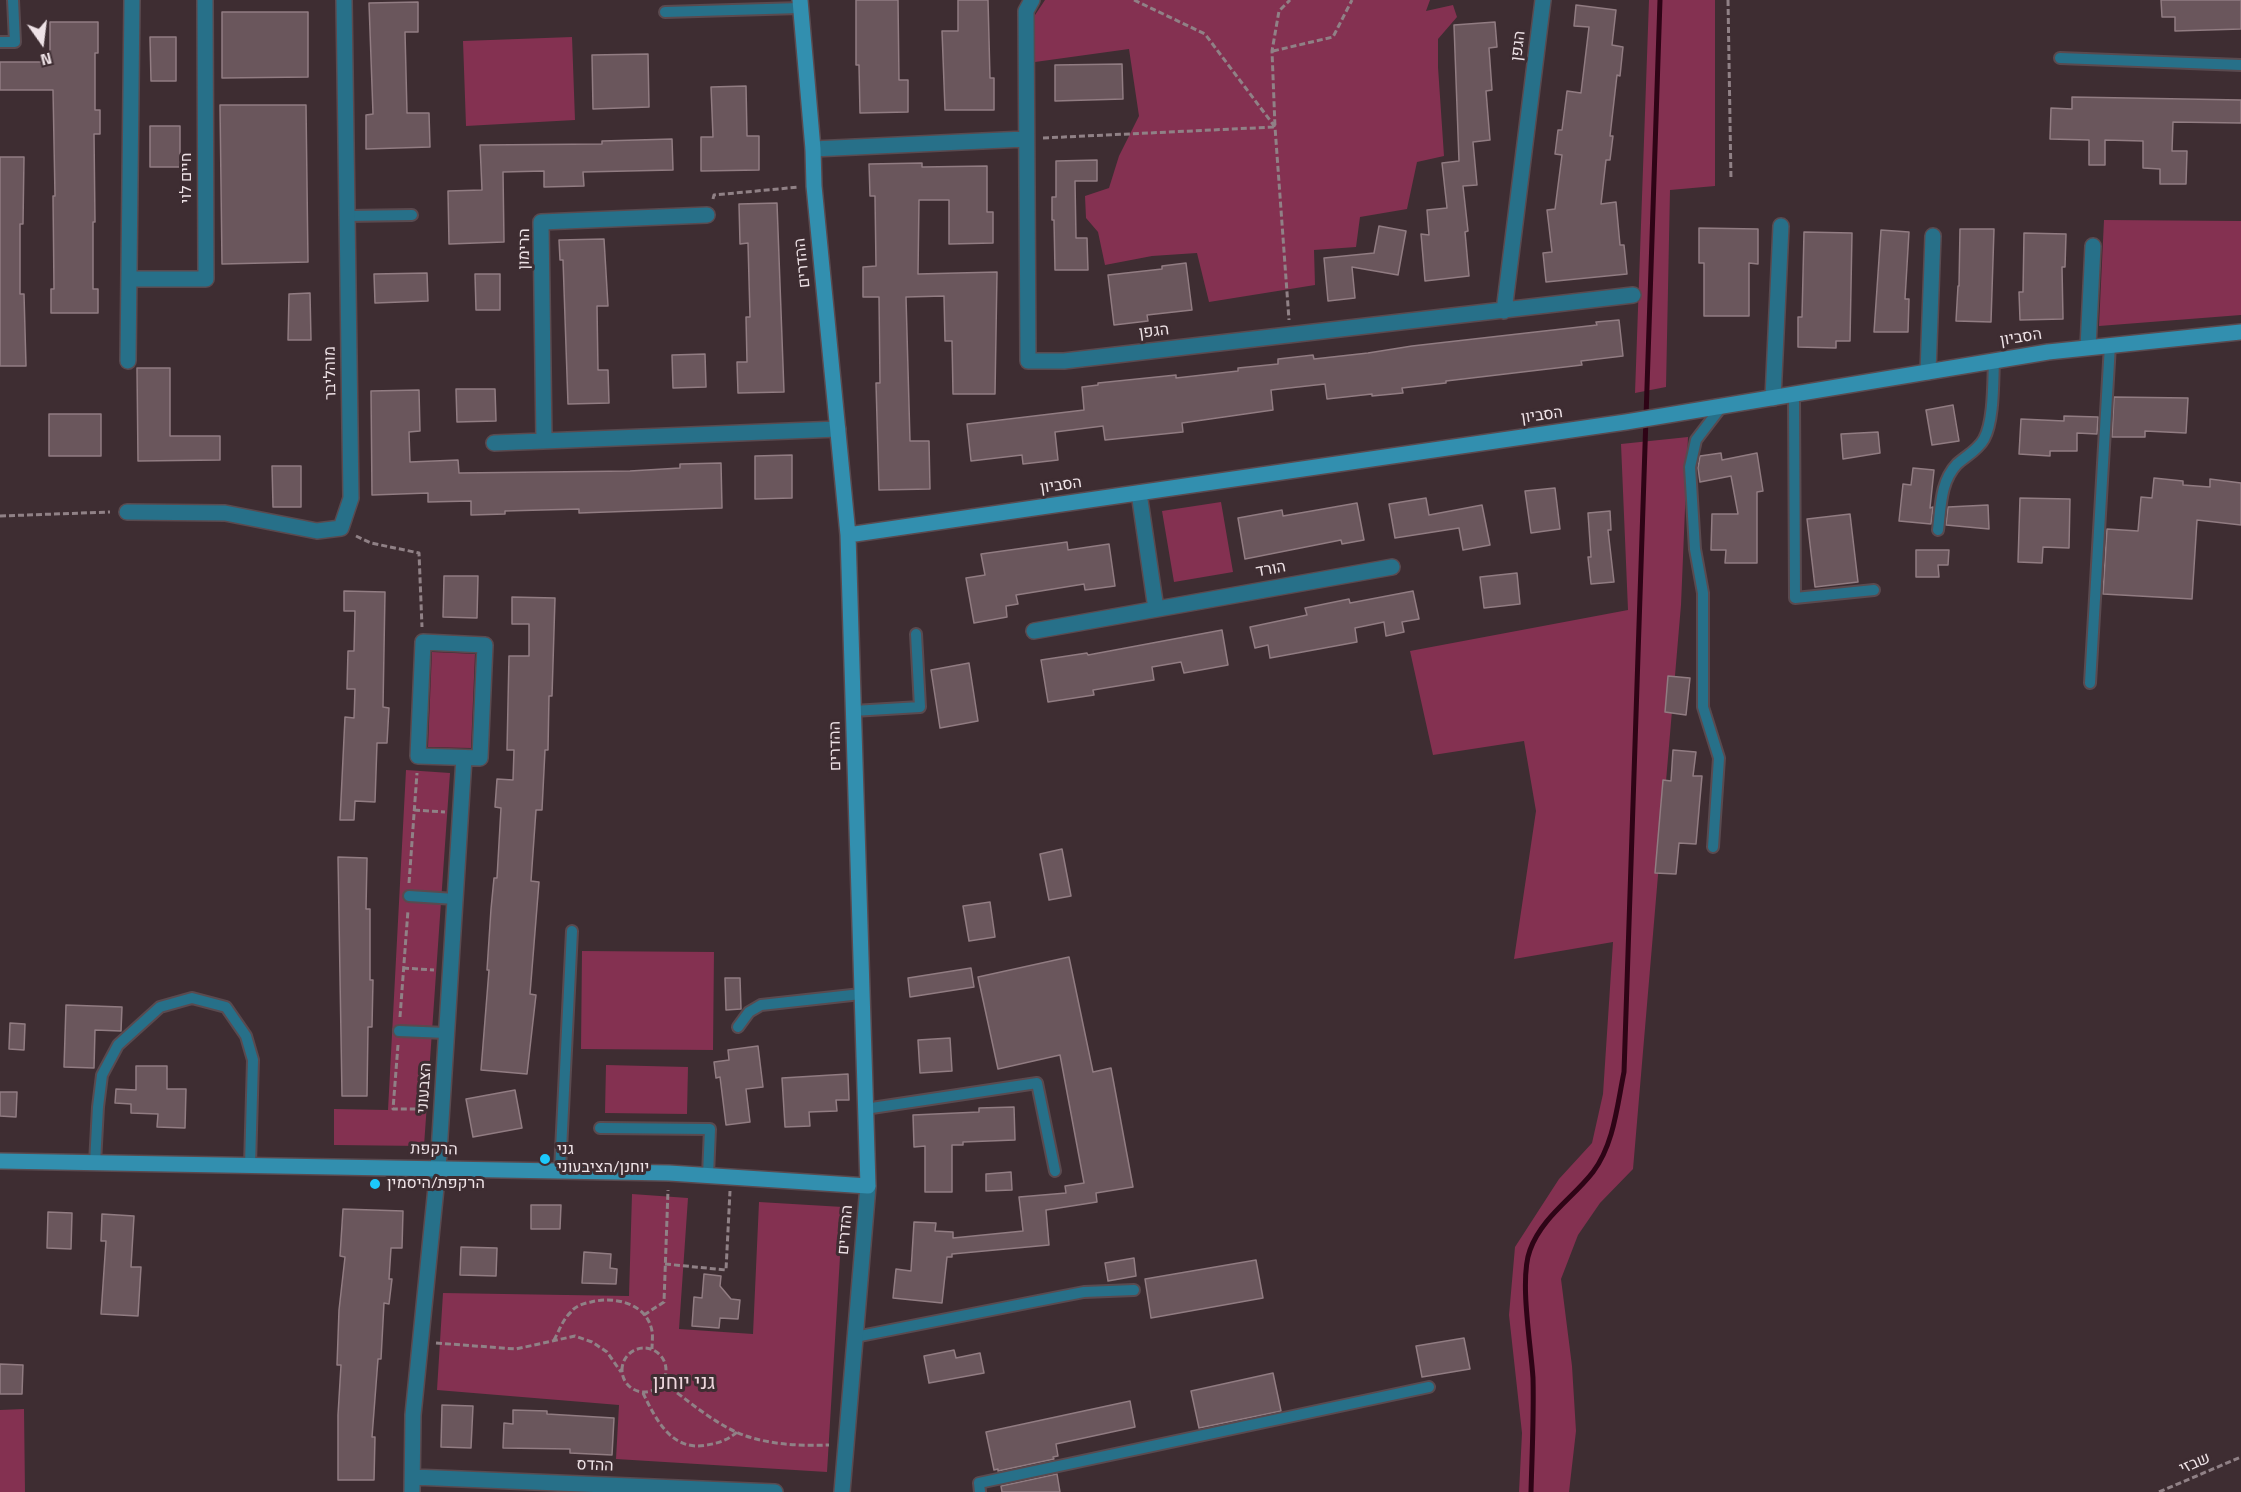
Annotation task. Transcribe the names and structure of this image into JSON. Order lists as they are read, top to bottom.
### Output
{
  "streets": {
    "main road": ["ההדרים", "הסביון", "הרקפת"],
    "street": [
      "הגפן",
      "חיים לוי",
      "הרימון",
      "מוהליבר",
      "הורד",
      "הצבעוני",
      "ההדס"
    ],
    "path": ["שבזי"]
  },
  "crossings": [
    ["ההדרים", "הסביון"],
    ["ההדרים", "הרקפת"],
    ["הצבעוני", "הרקפת"],
    ["הצבעוני", "ההדס"]
  ],
  "districts": ["גני יוחנן"],
  "places": ["גני יוחנן/הציבעוני", "הרקפת/היסמין"],
  "north": "bottom"
}
